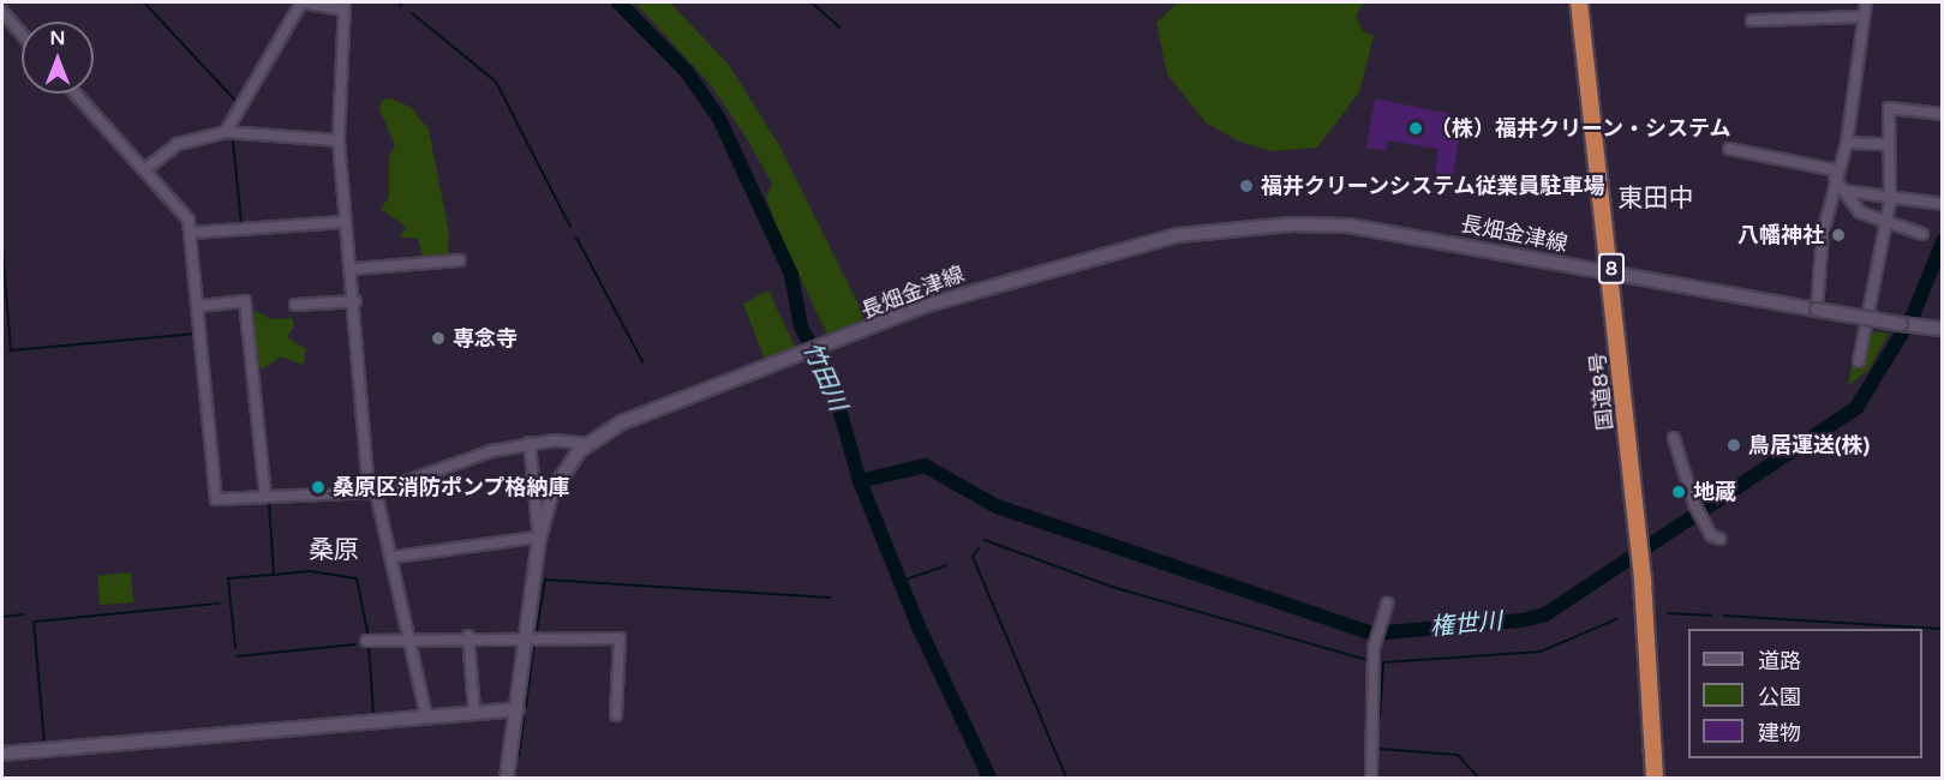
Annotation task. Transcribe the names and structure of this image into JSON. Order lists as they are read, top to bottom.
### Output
{
  "streets": {
    "highway": ["8", "国道8号"],
    "main road": ["長畑金津線"]
  },
  "crossings": [
    ["長畑金津線", "国道8号"]
  ],
  "districts": ["東田中", "桑原"],
  "water": ["竹田川", "権世川"],
  "places": [
    "（株）福井クリーン・システム",
    "福井クリーンシステム従業員駐車場",
    "八幡神社",
    "専念寺",
    "鳥居運送(株)",
    "桑原区消防ポンプ格納庫",
    "地蔵"
  ],
  "legend": ["道路", "公園", "建物"],
  "north": "top"
}
